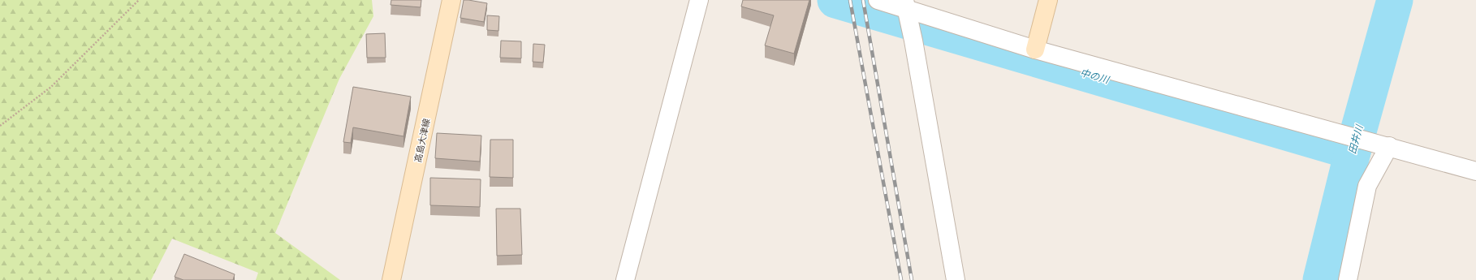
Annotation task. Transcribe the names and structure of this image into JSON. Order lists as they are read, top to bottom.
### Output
{
  "streets": {
    "main road": ["高島大津線"]
  },
  "water": ["中の川", "田井川"]
}
